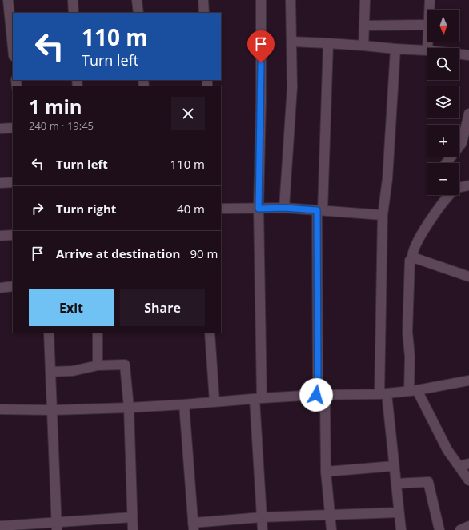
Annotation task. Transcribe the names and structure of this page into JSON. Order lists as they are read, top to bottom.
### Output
{
  "north": "bottom",
  "page": {
    "map_buttons": ["+", "−"],
    "turn": ["110 m", "Turn left"],
    "heading": ["1 min", "240 m · 19:45"],
    "list": [
      {
        "name": "Turn left",
        "value": "110 m"
      },
      {
        "name": "Turn right",
        "value": "40 m"
      },
      {
        "name": "Arrive at destination",
        "value": "90 m"
      }
    ],
    "buttons": ["Exit", "Share"]
  }
}
